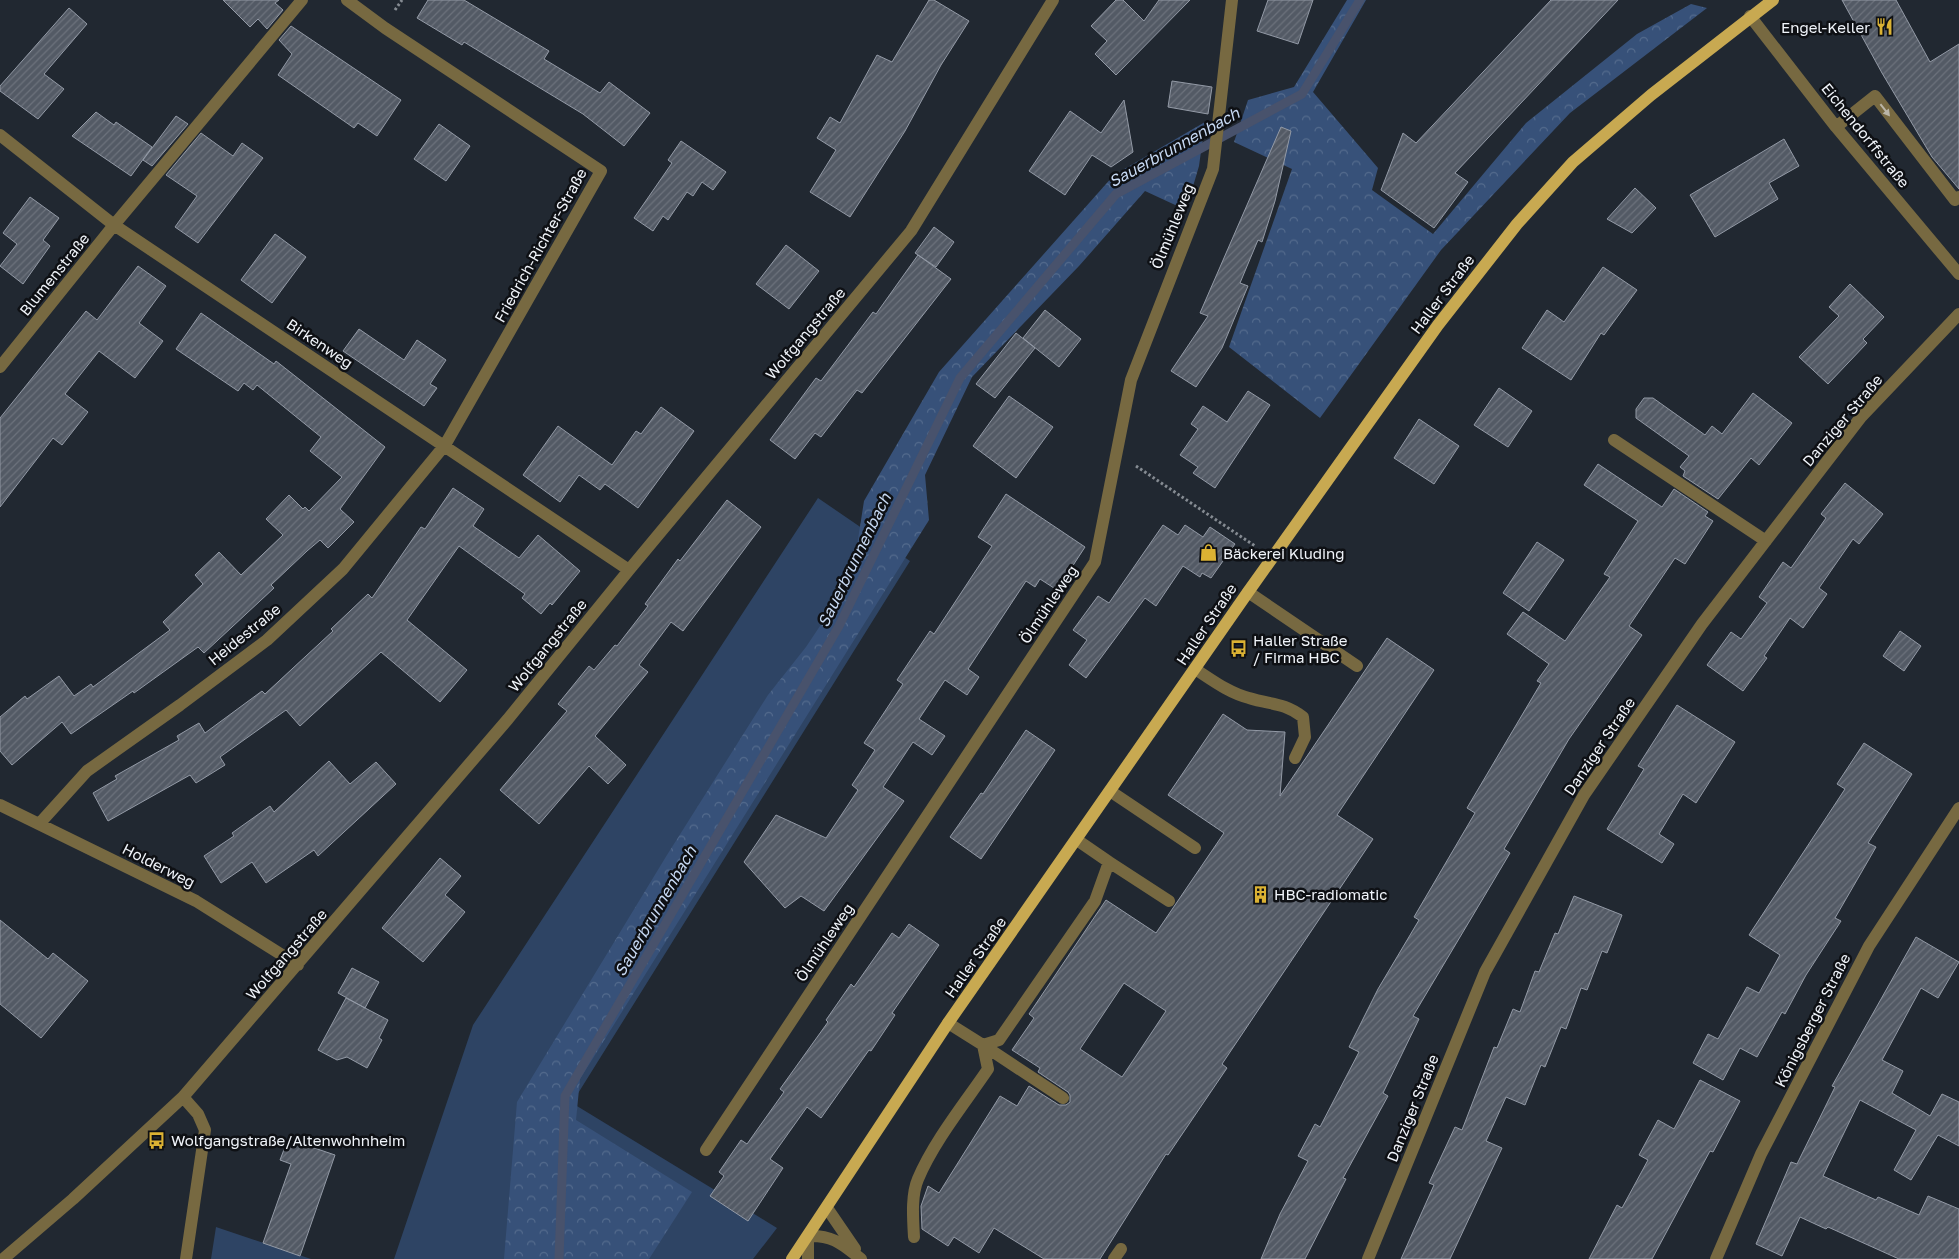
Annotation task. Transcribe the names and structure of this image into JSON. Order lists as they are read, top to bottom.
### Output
{
  "streets": {
    "main road": ["Haller Straße"],
    "street": [
      "Eichendorffstraße",
      "Ölmühleweg",
      "Friedrich-Richter-Straße",
      "Blumenstraße",
      "Wolfgangstraße",
      "Birkenweg",
      "Danziger Straße",
      "Heidestraße",
      "Holderweg",
      "Königsberger Straße"
    ]
  },
  "crossings": [
    ["Eichendorffstraße", "Haller Straße"],
    ["Friedrich-Richter-Straße", "Birkenweg"],
    ["Friedrich-Richter-Straße", "Heidestraße"],
    ["Blumenstraße", "Birkenweg"],
    ["Wolfgangstraße", "Birkenweg"],
    ["Wolfgangstraße", "Holderweg"],
    ["Birkenweg", "Heidestraße"],
    ["Heidestraße", "Holderweg"]
  ],
  "water": ["Sauerbrunnenbach"],
  "places": {
    "restaurant": ["Engel-Keller"],
    "shop": ["Bäckerei Kluding"],
    "bus stop": ["Haller Straße / Firma HBC", "Wolfgangstraße/Altenwohnheim"],
    "building": ["HBC-radiomatic"]
  }
}
